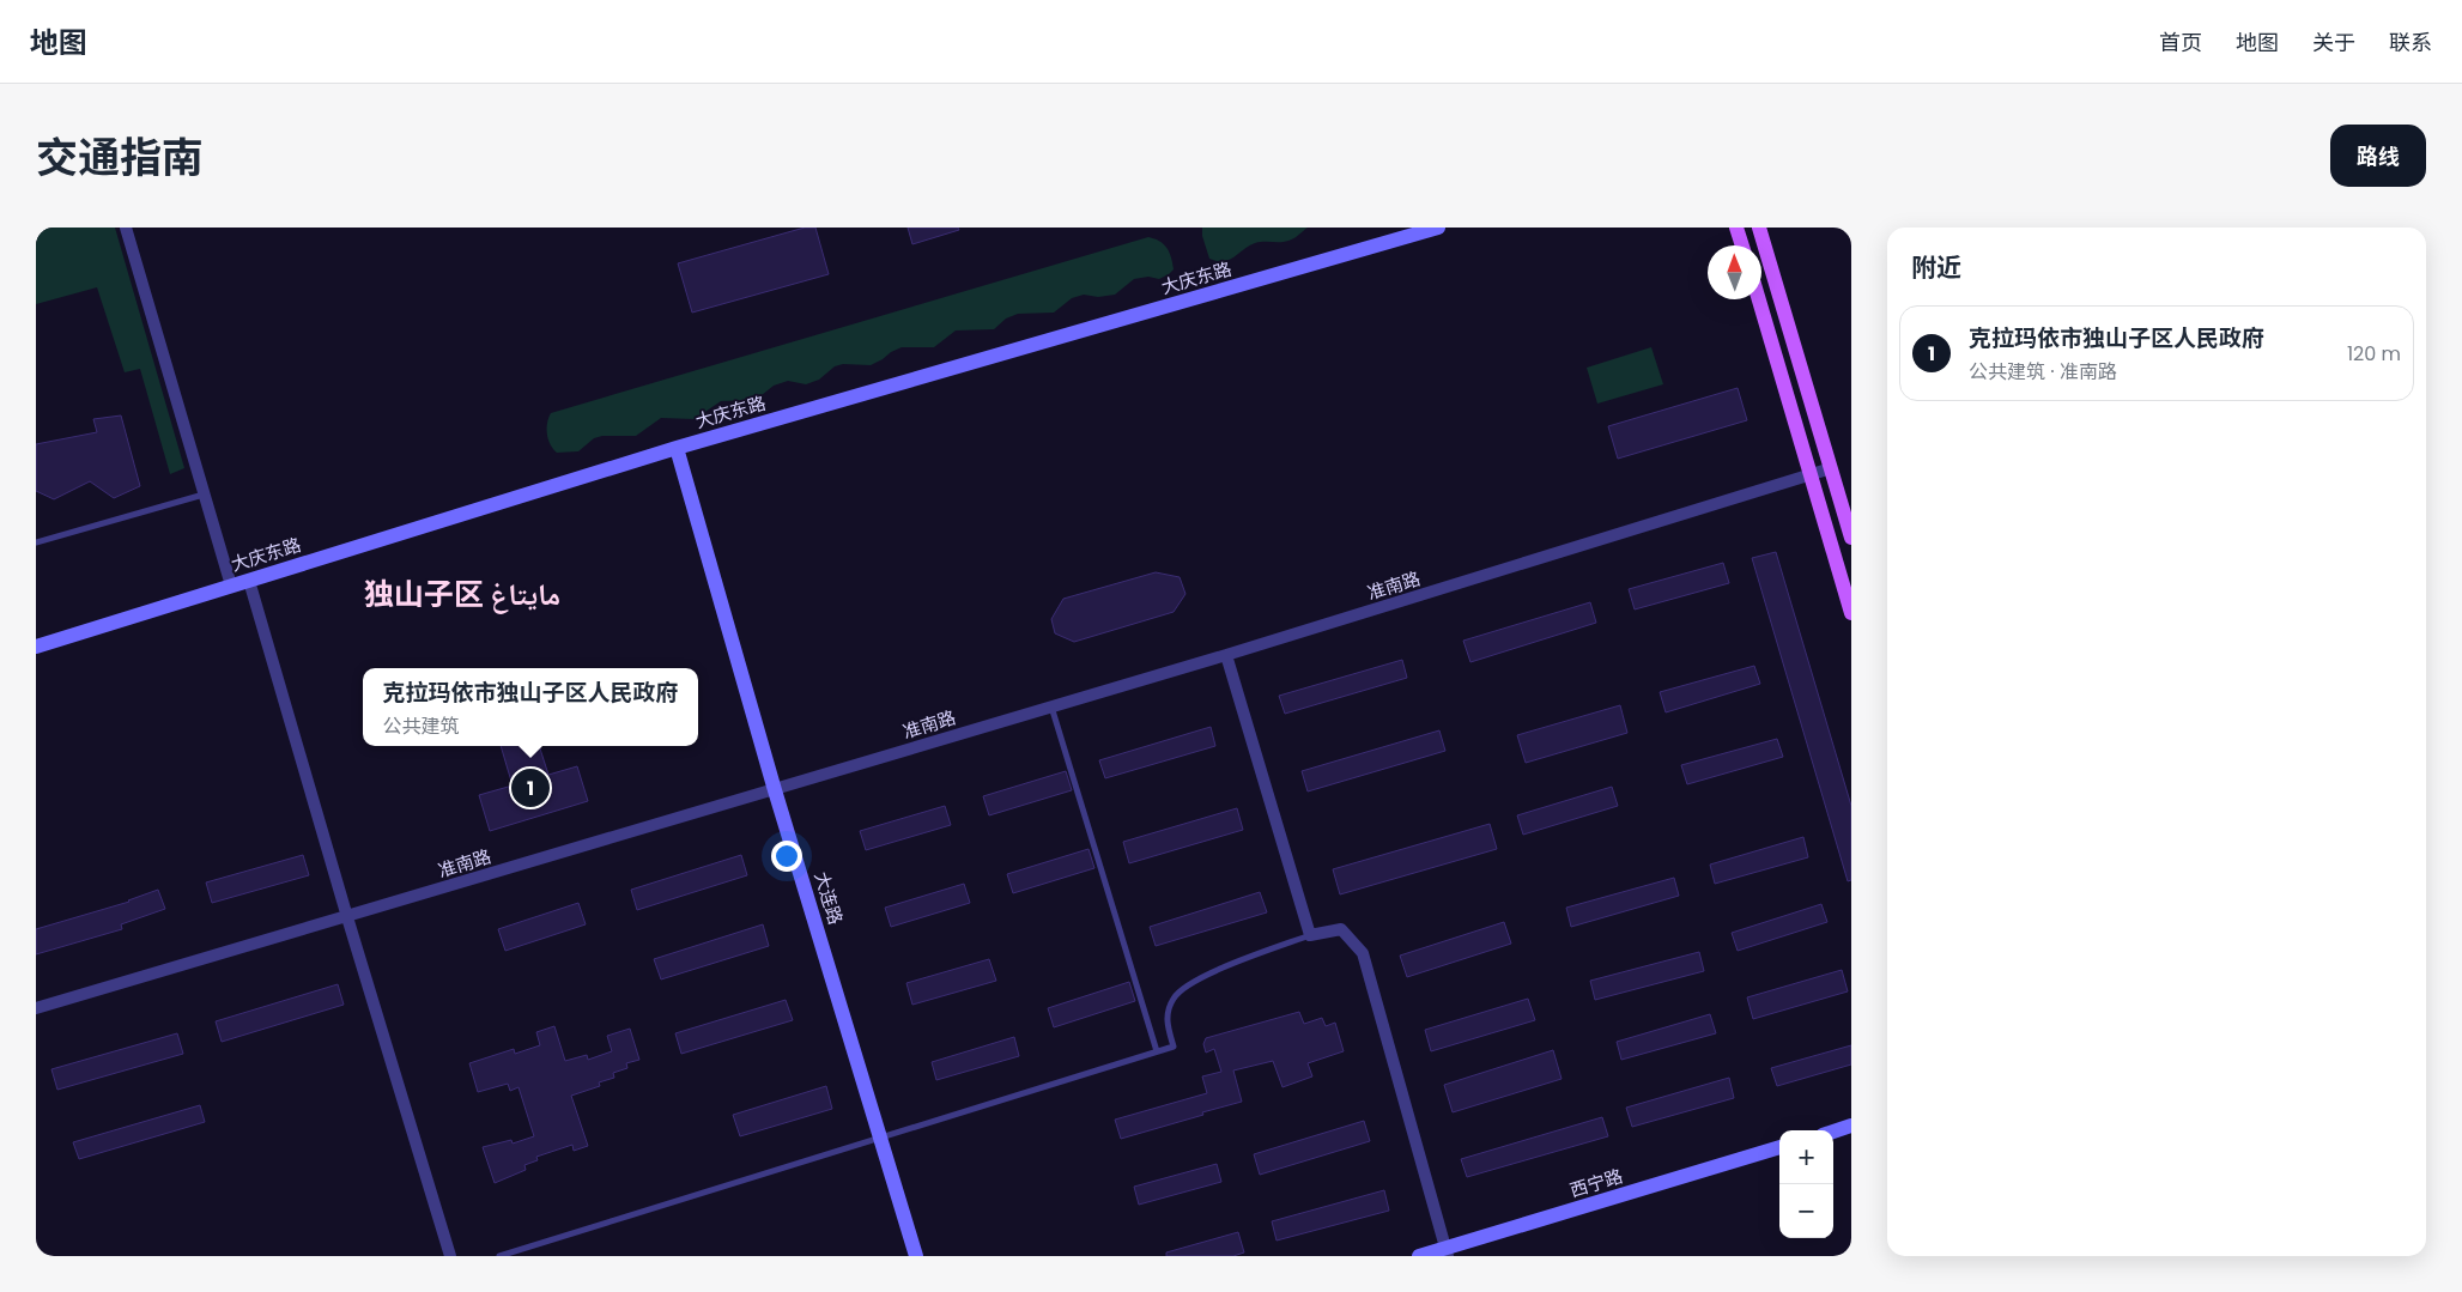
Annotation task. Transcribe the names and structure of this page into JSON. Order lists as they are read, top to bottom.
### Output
{
  "streets": {
    "main road": ["大庆东路", "大连路", "西宁路"],
    "street": ["准南路"]
  },
  "crossings": [
    ["大庆东路", "大连路"],
    ["准南路", "大连路"]
  ],
  "districts": ["独山子区 مايتاغ"],
  "north": "top",
  "page": {
    "header": "地图",
    "nav": [
      "首页",
      "地图",
      "关于",
      "联系"
    ],
    "title": "交通指南",
    "buttons": "路线",
    "heading": "附近",
    "list": [
      {
        "mark": "1",
        "name": "克拉玛依市独山子区人民政府",
        "note": "公共建筑 · 准南路",
        "value": "120 m"
      }
    ],
    "popup": ["克拉玛依市独山子区人民政府", "公共建筑"],
    "pins": "1",
    "map_buttons": ["+", "−"]
  }
}
